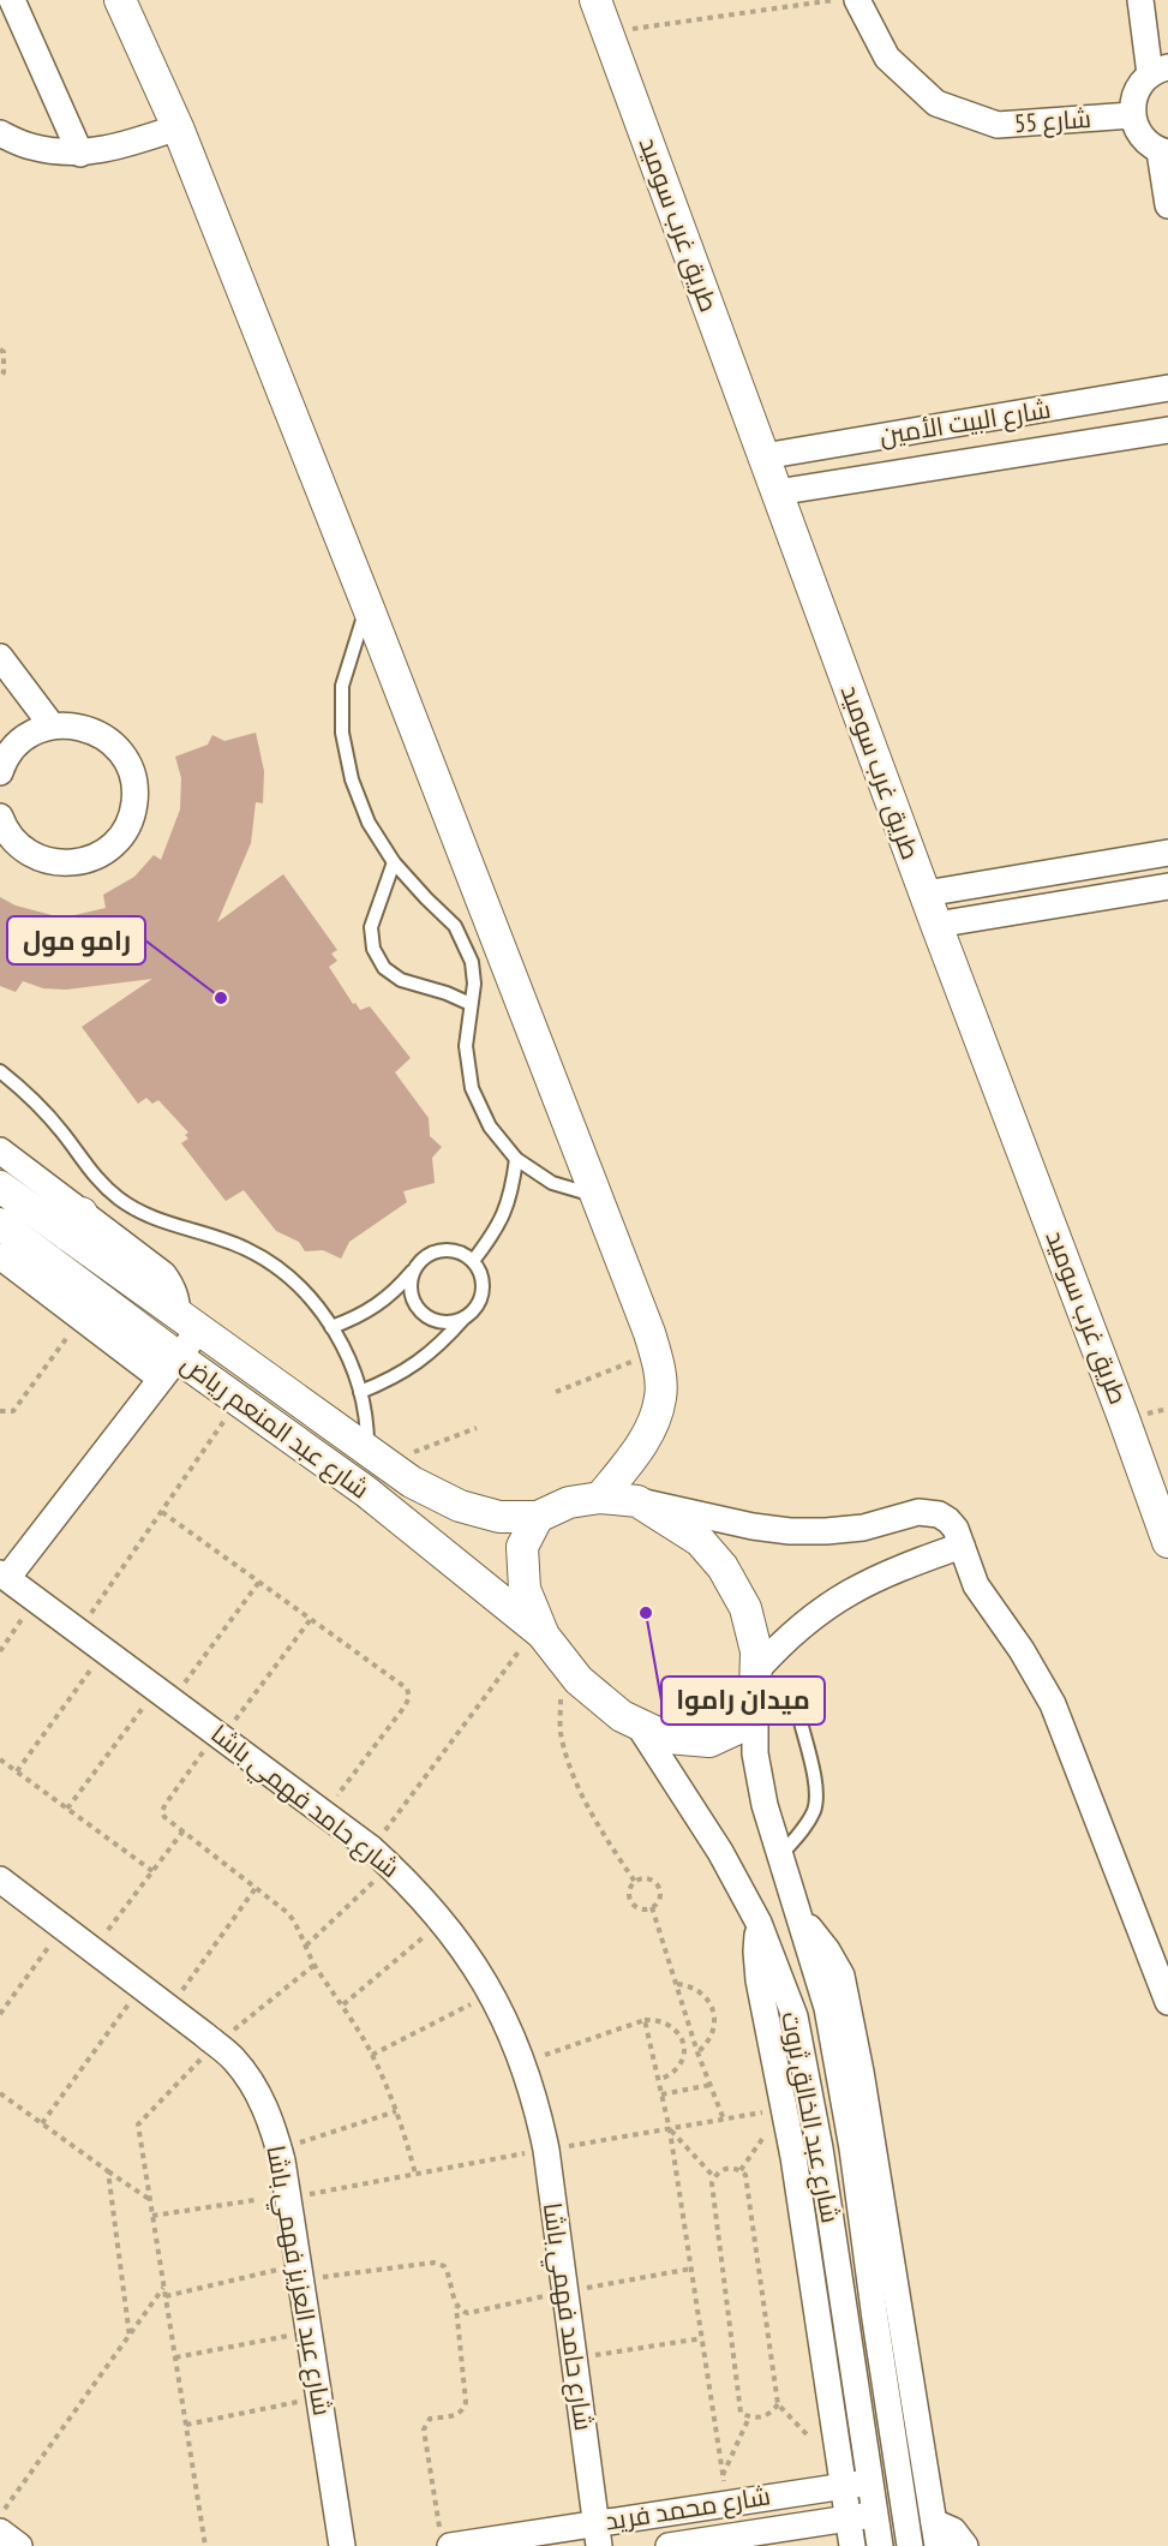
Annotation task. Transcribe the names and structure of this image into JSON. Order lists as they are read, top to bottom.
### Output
{
  "streets": {
    "street": [
      "شارع 55",
      "طريق غرب سوميد",
      "شارع البيت الأمين",
      "شارع عبد المنعم رياض",
      "شارع حامد فهمي باشا",
      "شارع عبد الخالق ثروت",
      "شارع عبد العزيز فهمي باشا",
      "شارع محمد فريد"
    ]
  },
  "crossings": [
    ["طريق غرب سوميد", "شارع البيت الأمين"],
    ["شارع عبد المنعم رياض", "شارع عبد الخالق ثروت"],
    ["شارع حامد فهمي باشا", "شارع محمد فريد"],
    ["شارع عبد الخالق ثروت", "شارع محمد فريد"]
  ],
  "places": ["رامو مول", "ميدان راموا"]
}
